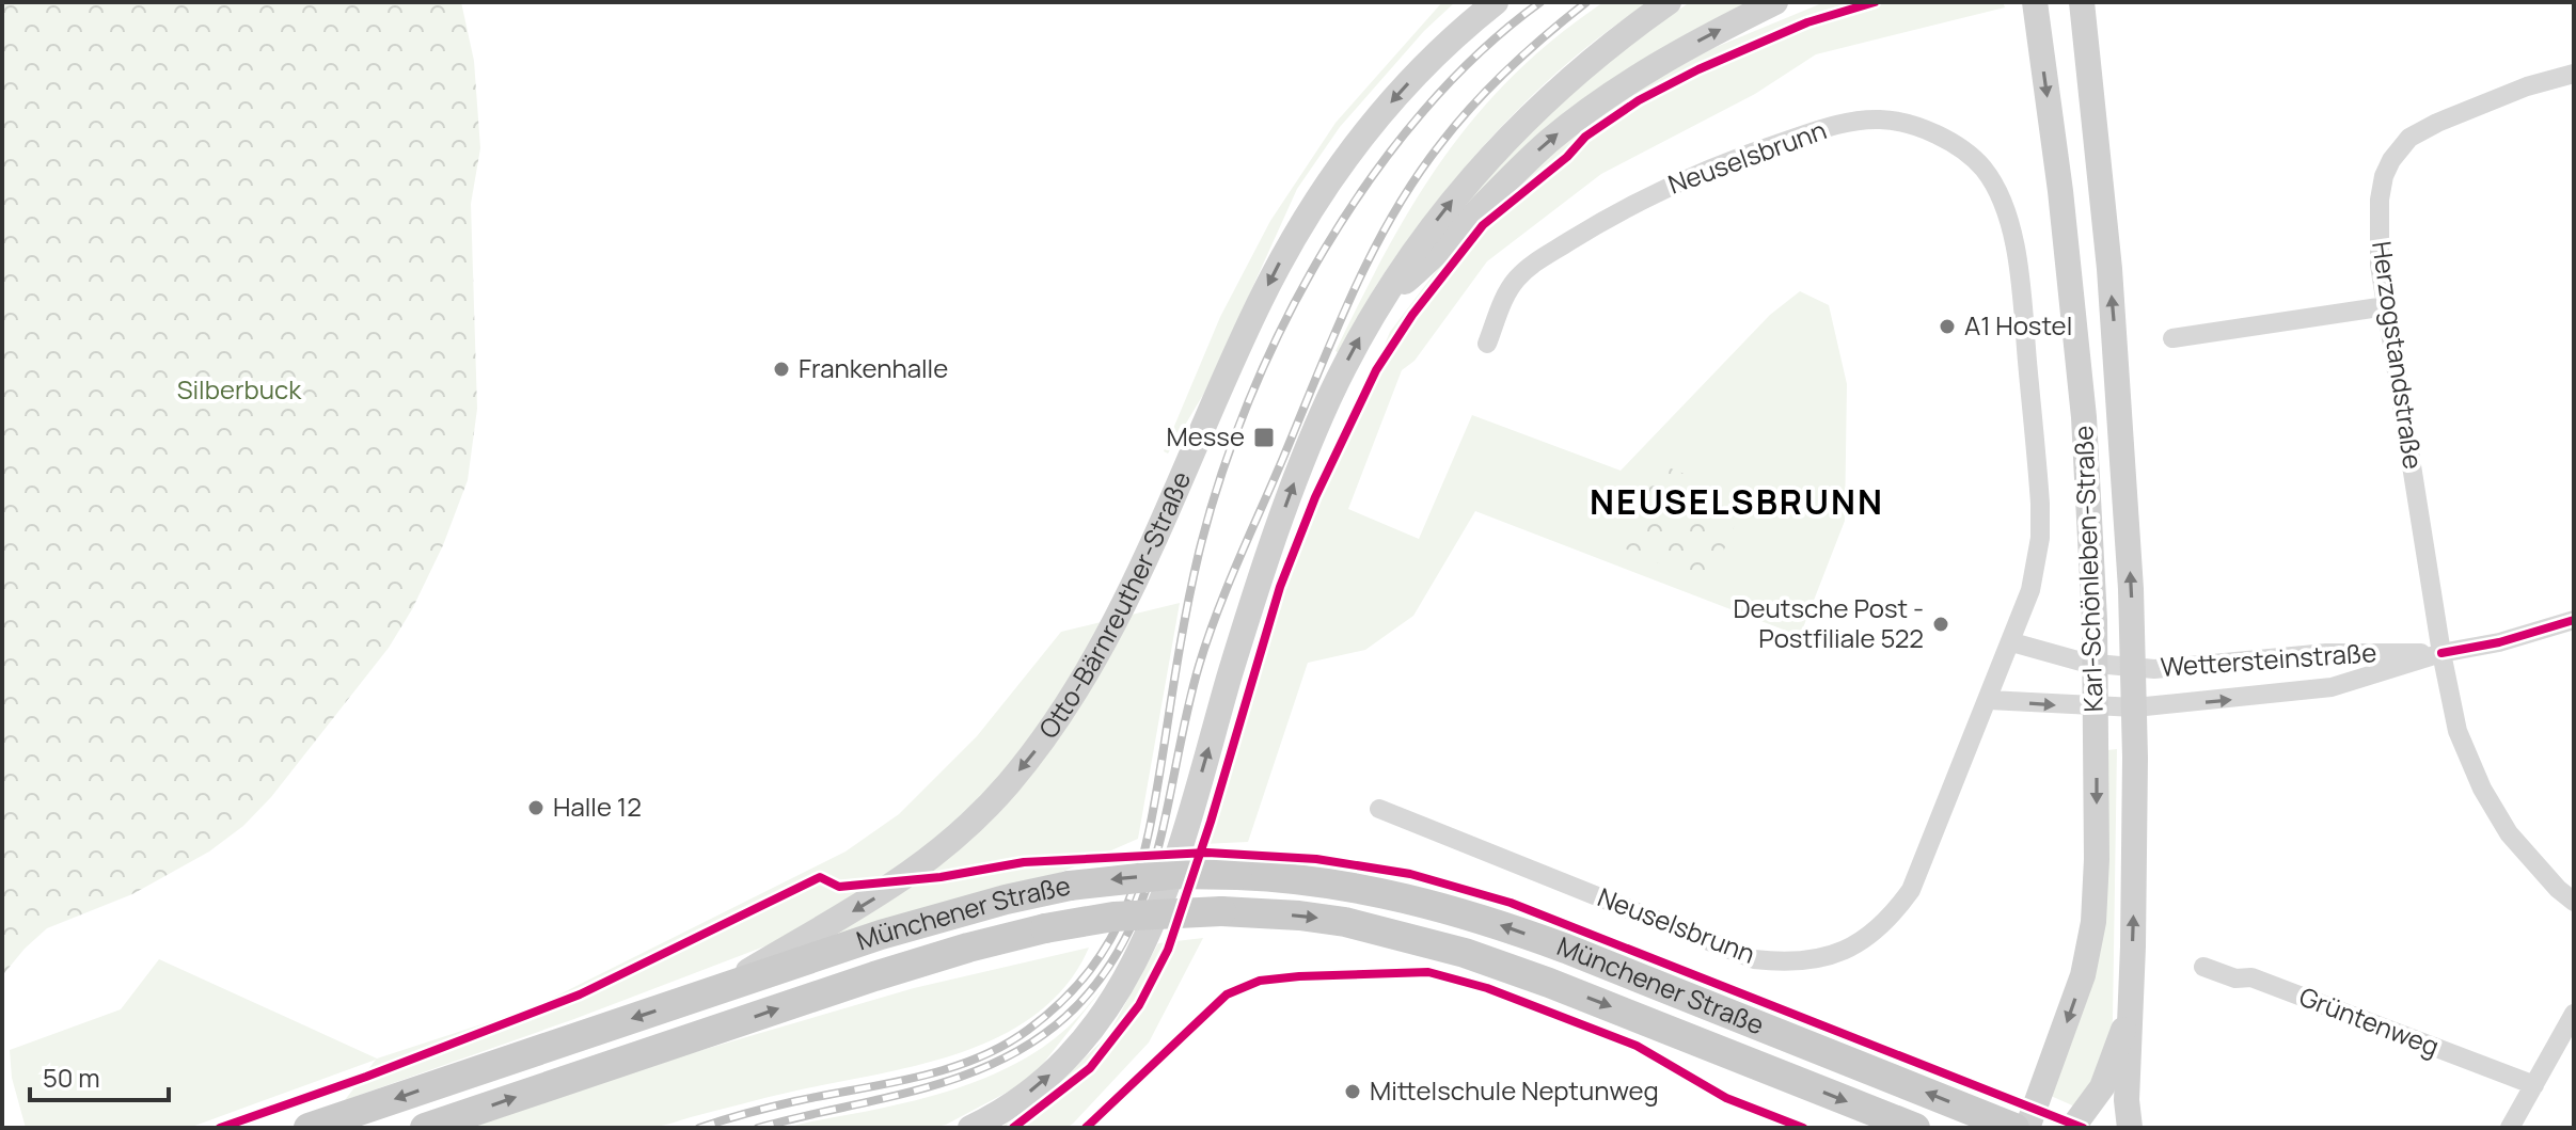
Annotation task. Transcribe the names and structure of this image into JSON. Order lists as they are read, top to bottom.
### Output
{
  "streets": {
    "main road": ["Karl-Schönleben-Straße", "Otto-Bärnreuther-Straße", "Münchener Straße"],
    "street": [
      "Neuselsbrunn",
      "Herzogstandstraße",
      "Wettersteinstraße",
      "Grüntenweg"
    ]
  },
  "crossings": [
    ["Herzogstandstraße", "Wettersteinstraße"],
    ["Karl-Schönleben-Straße", "Wettersteinstraße"],
    ["Otto-Bärnreuther-Straße", "Münchener Straße"]
  ],
  "districts": ["NEUSELSBRUNN"],
  "parks": ["Silberbuck"],
  "places": {
    "other": [
      "A1 Hostel",
      "Frankenhalle",
      "Deutsche Post - Postfiliale 522",
      "Halle 12",
      "Mittelschule Neptunweg"
    ],
    "transit": ["Messe"]
  },
  "scale_bar": "50 m"
}
